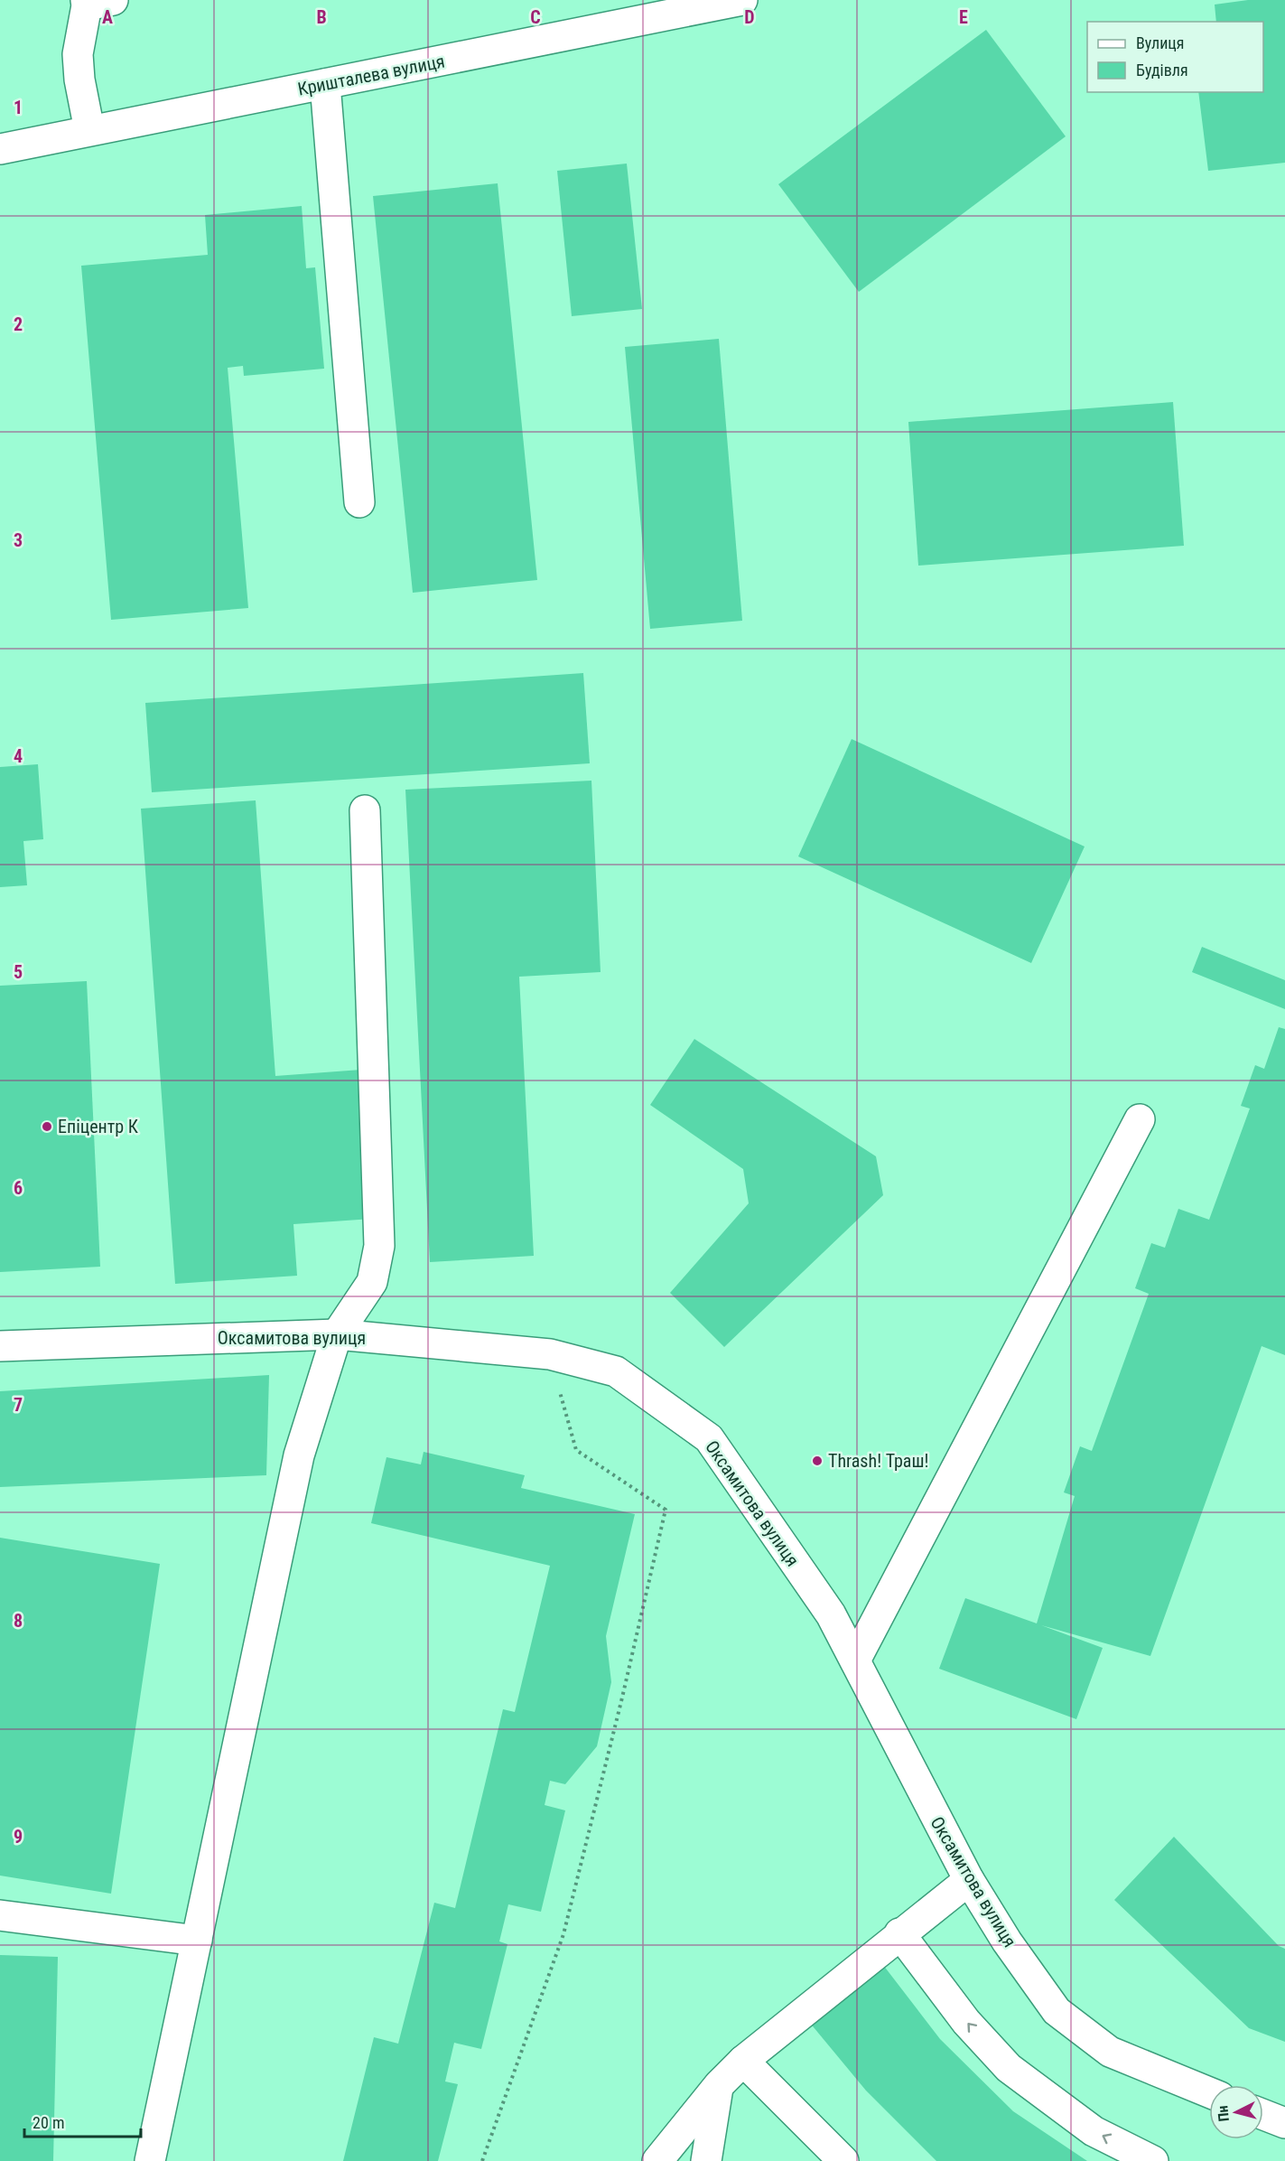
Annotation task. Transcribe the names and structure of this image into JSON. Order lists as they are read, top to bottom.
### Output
{
  "streets": {
    "street": ["Кришталева вулиця", "Оксамитова вулиця"]
  },
  "places": ["Епіцентр К", "Thrash! Траш!"],
  "legend": ["Вулиця", "Будівля"],
  "scale_bar": "20 m",
  "north": "left",
  "grid": {
    "columns": [
      "A",
      "B",
      "C",
      "D",
      "E"
    ],
    "rows": [
      "1",
      "2",
      "3",
      "4",
      "5",
      "6",
      "7",
      "8",
      "9"
    ]
  }
}
